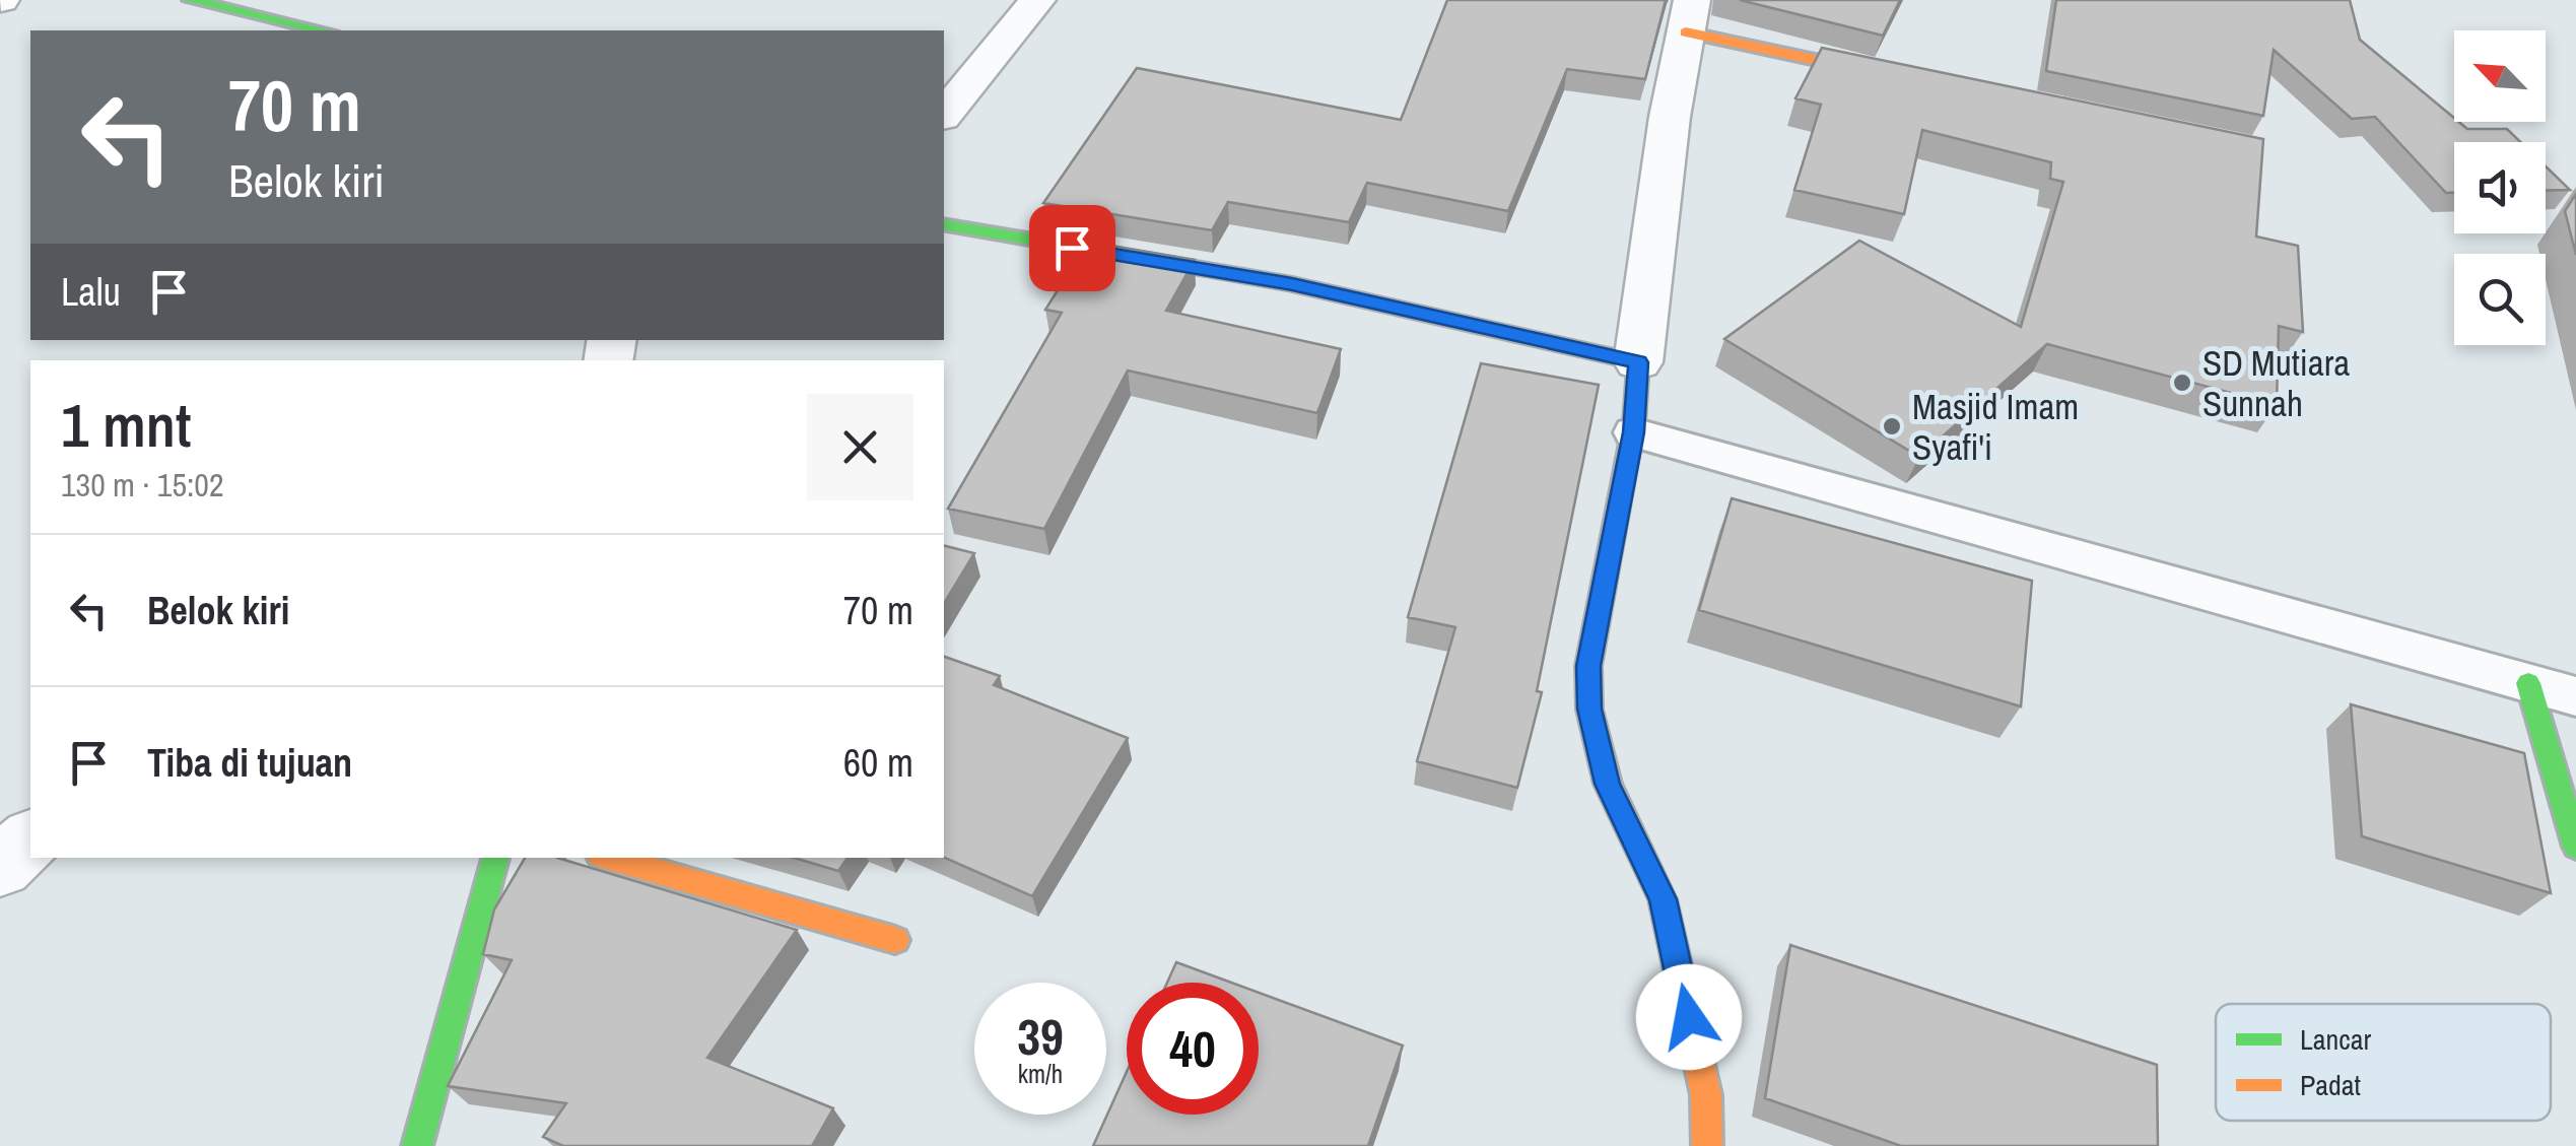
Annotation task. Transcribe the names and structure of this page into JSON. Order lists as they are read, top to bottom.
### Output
{
  "places": ["SD Mutiara Sunnah", "Masjid Imam Syafi'i"],
  "legend": ["Lancar", "Padat"],
  "north": "top left",
  "page": {
    "turn": ["70 m", "Belok kiri"],
    "then": "Lalu",
    "heading": ["1 mnt", "130 m · 15:02"],
    "list": [
      {
        "name": "Belok kiri",
        "value": "70 m"
      },
      {
        "name": "Tiba di tujuan",
        "value": "60 m"
      }
    ],
    "speed": "39 km/h",
    "limit": "40"
  }
}
